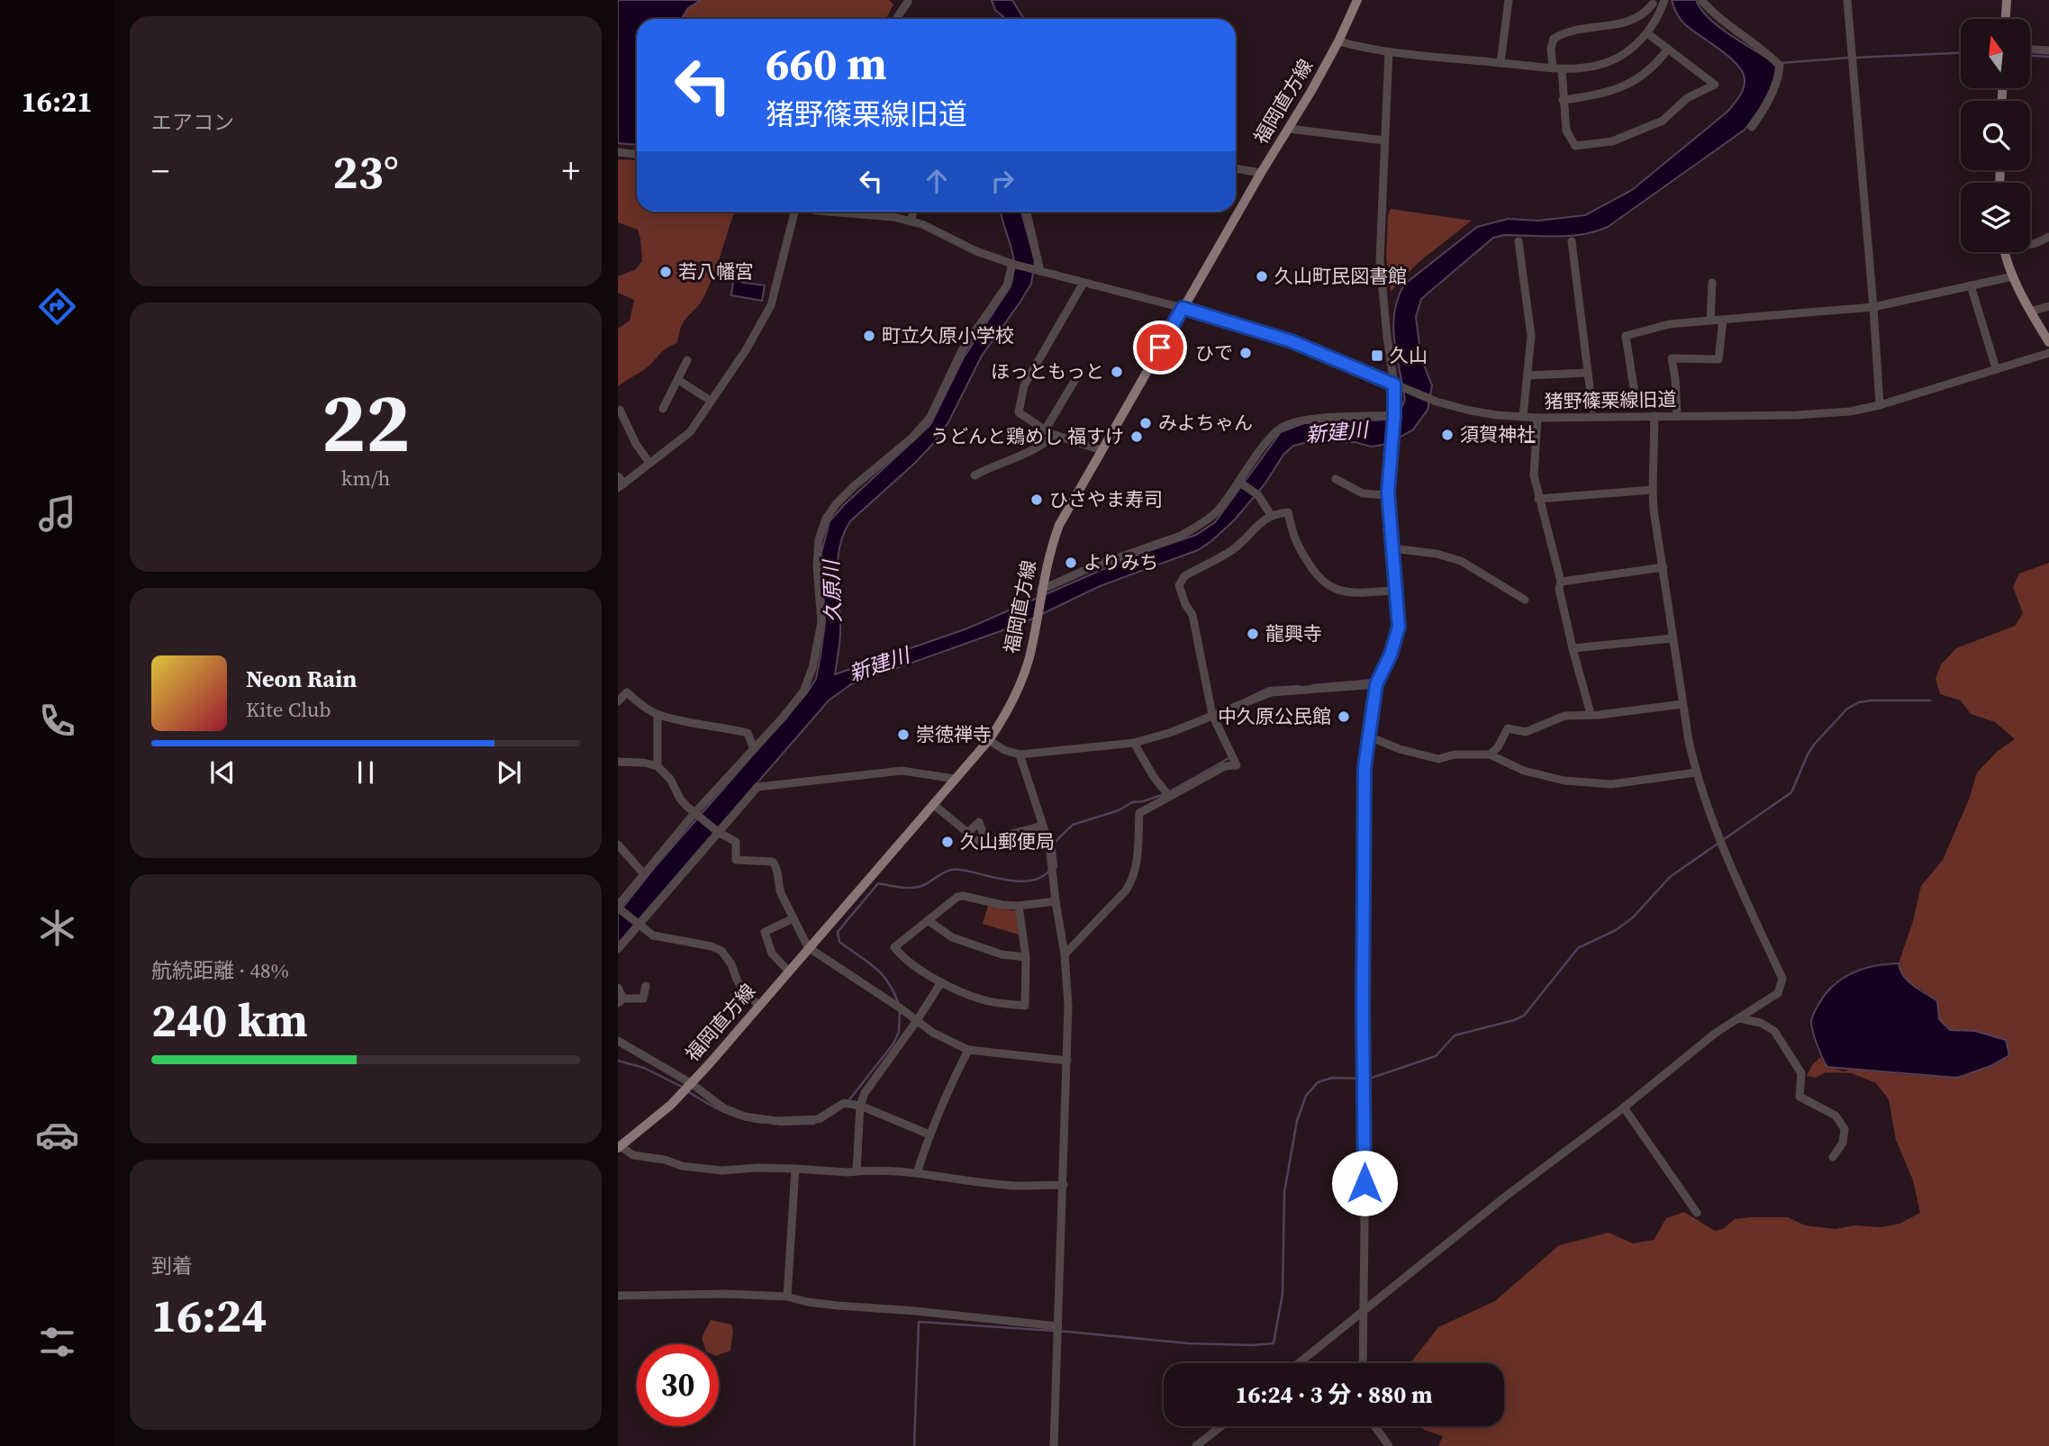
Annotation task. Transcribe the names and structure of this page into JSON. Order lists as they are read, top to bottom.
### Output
{
  "streets": {
    "main road": ["福岡直方線"],
    "street": ["猪野篠栗線旧道"]
  },
  "crossings": [
    ["福岡直方線", "猪野篠栗線旧道"]
  ],
  "water": ["新建川", "久原川"],
  "places": {
    "other": [
      "若八幡宮",
      "久山町民図書館",
      "町立久原小学校",
      "ひで",
      "ほっともっと",
      "みよちゃん",
      "須賀神社",
      "うどんと鶏めし 福すけ",
      "ひさやま寿司",
      "よりみち",
      "龍興寺",
      "中久原公民館",
      "崇徳禅寺",
      "久山郵便局"
    ],
    "transit": ["久山"]
  },
  "north": "top",
  "page": {
    "tabs": "16:21",
    "tile": [
      "エアコン",
      ["22", "km/h"],
      ["航続距離 · 48%", "240 km"],
      ["到着", "16:24"]
    ],
    "turn": ["660 m", "猪野篠栗線旧道"],
    "heat": ["−", "23°", "+"],
    "song": ["Neon Rain", "Kite Club"],
    "limit": "30",
    "trip": "16:24 · 3 分 · 880 m"
  }
}
